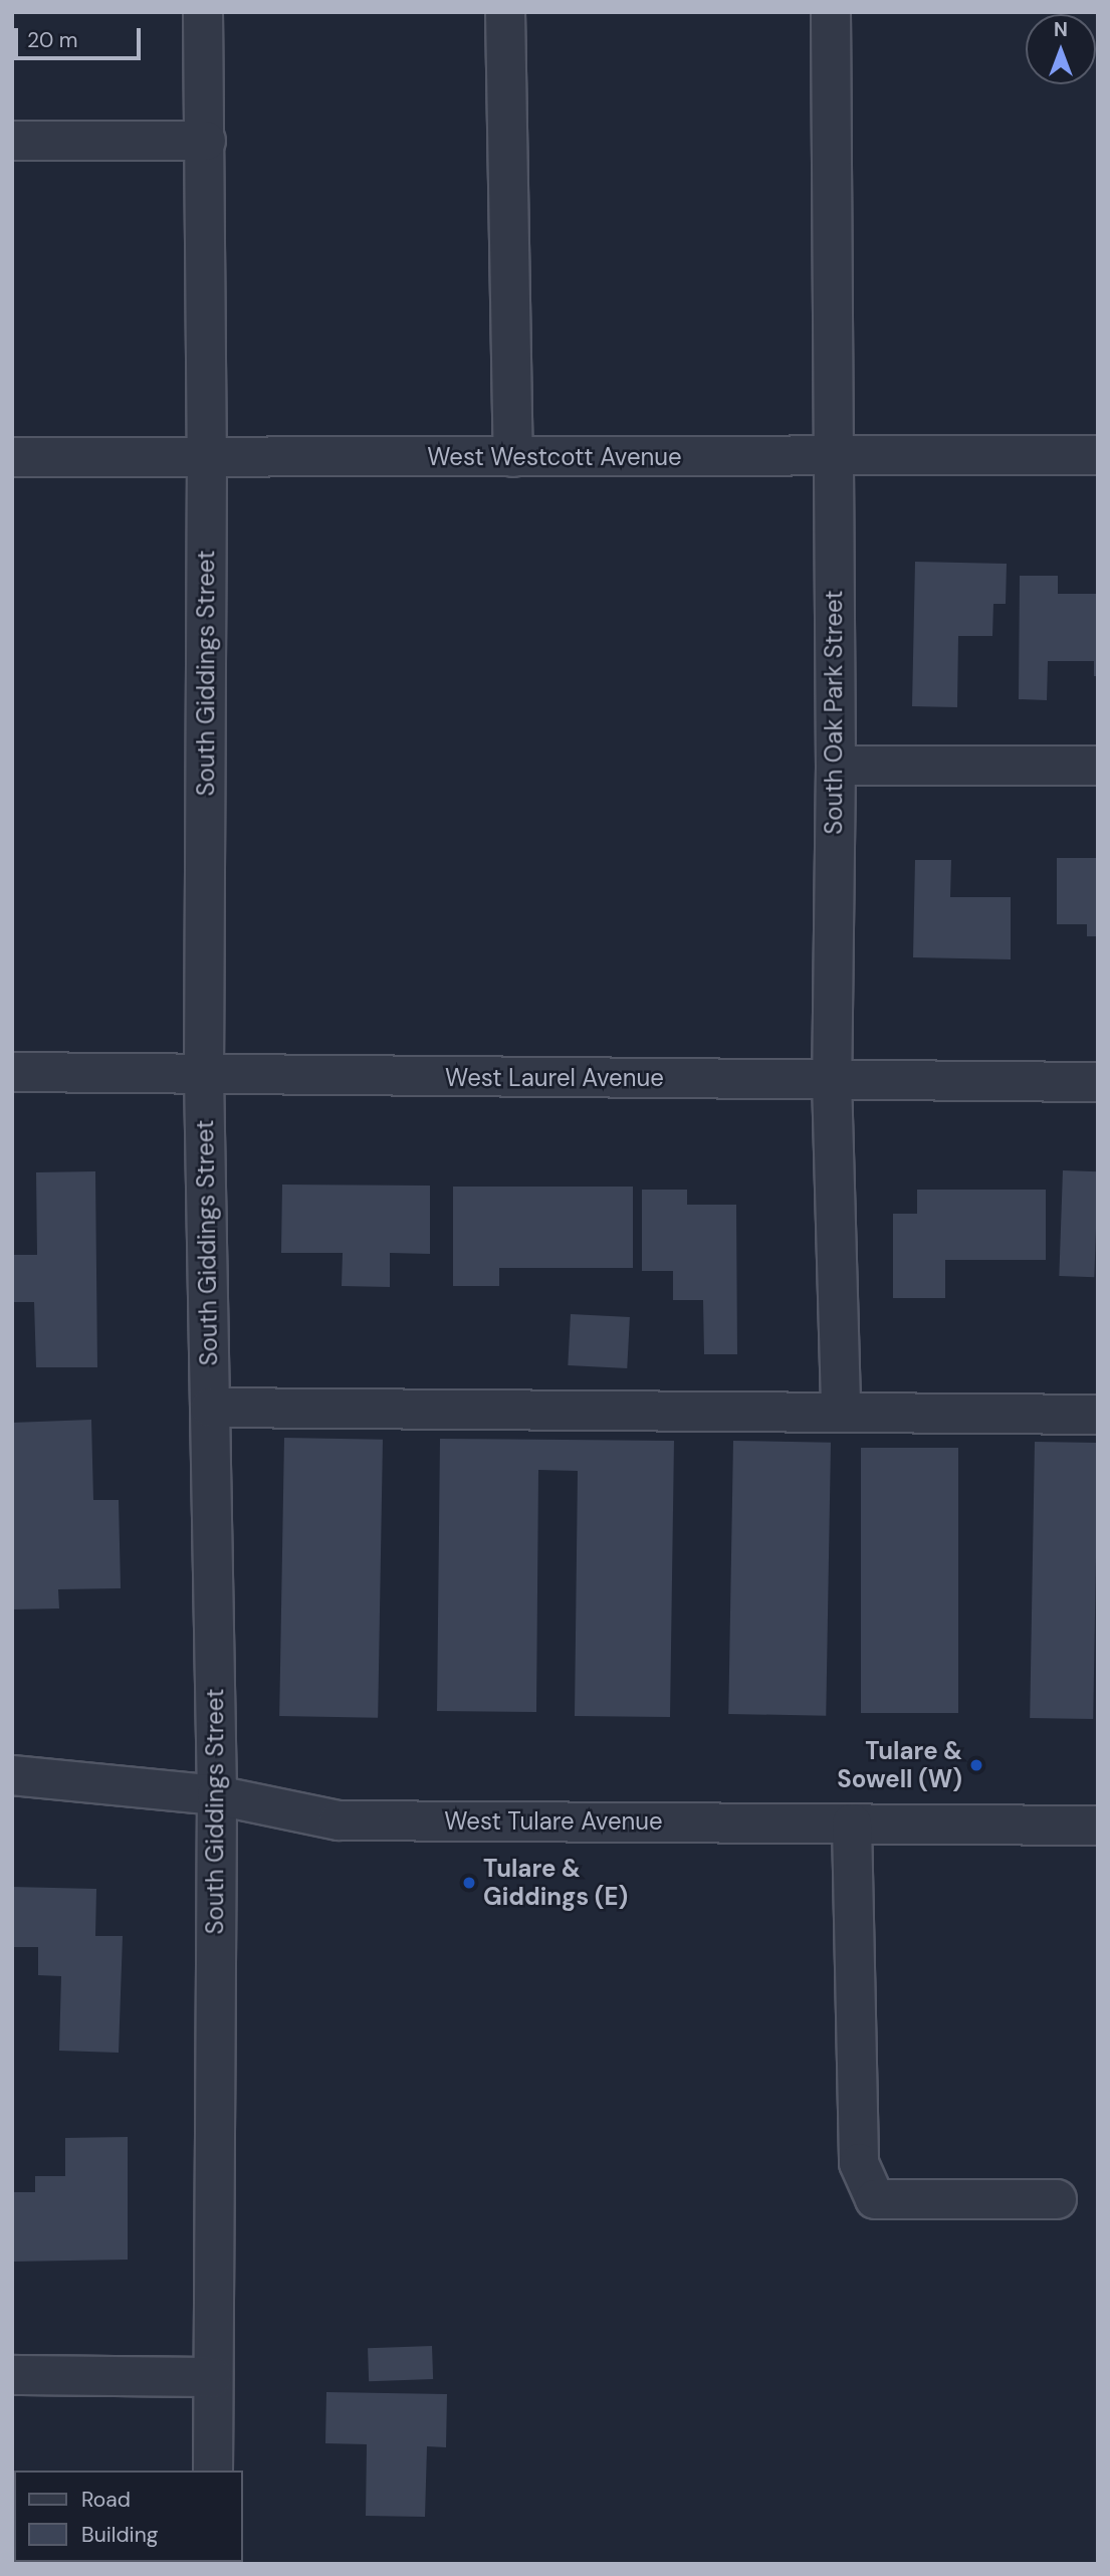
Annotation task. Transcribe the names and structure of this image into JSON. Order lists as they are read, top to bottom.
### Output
{
  "streets": {
    "street": [
      "West Westcott Avenue",
      "South Giddings Street",
      "South Oak Park Street",
      "West Laurel Avenue",
      "West Tulare Avenue"
    ]
  },
  "crossings": [
    ["West Westcott Avenue", "South Giddings Street"],
    ["West Westcott Avenue", "South Oak Park Street"],
    ["South Giddings Street", "West Laurel Avenue"],
    ["South Giddings Street", "West Tulare Avenue"],
    ["South Oak Park Street", "West Laurel Avenue"]
  ],
  "places": ["Tulare & Sowell (W)", "Tulare & Giddings (E)"],
  "legend": ["Road", "Building"],
  "scale_bar": "20 m",
  "north": "top"
}
